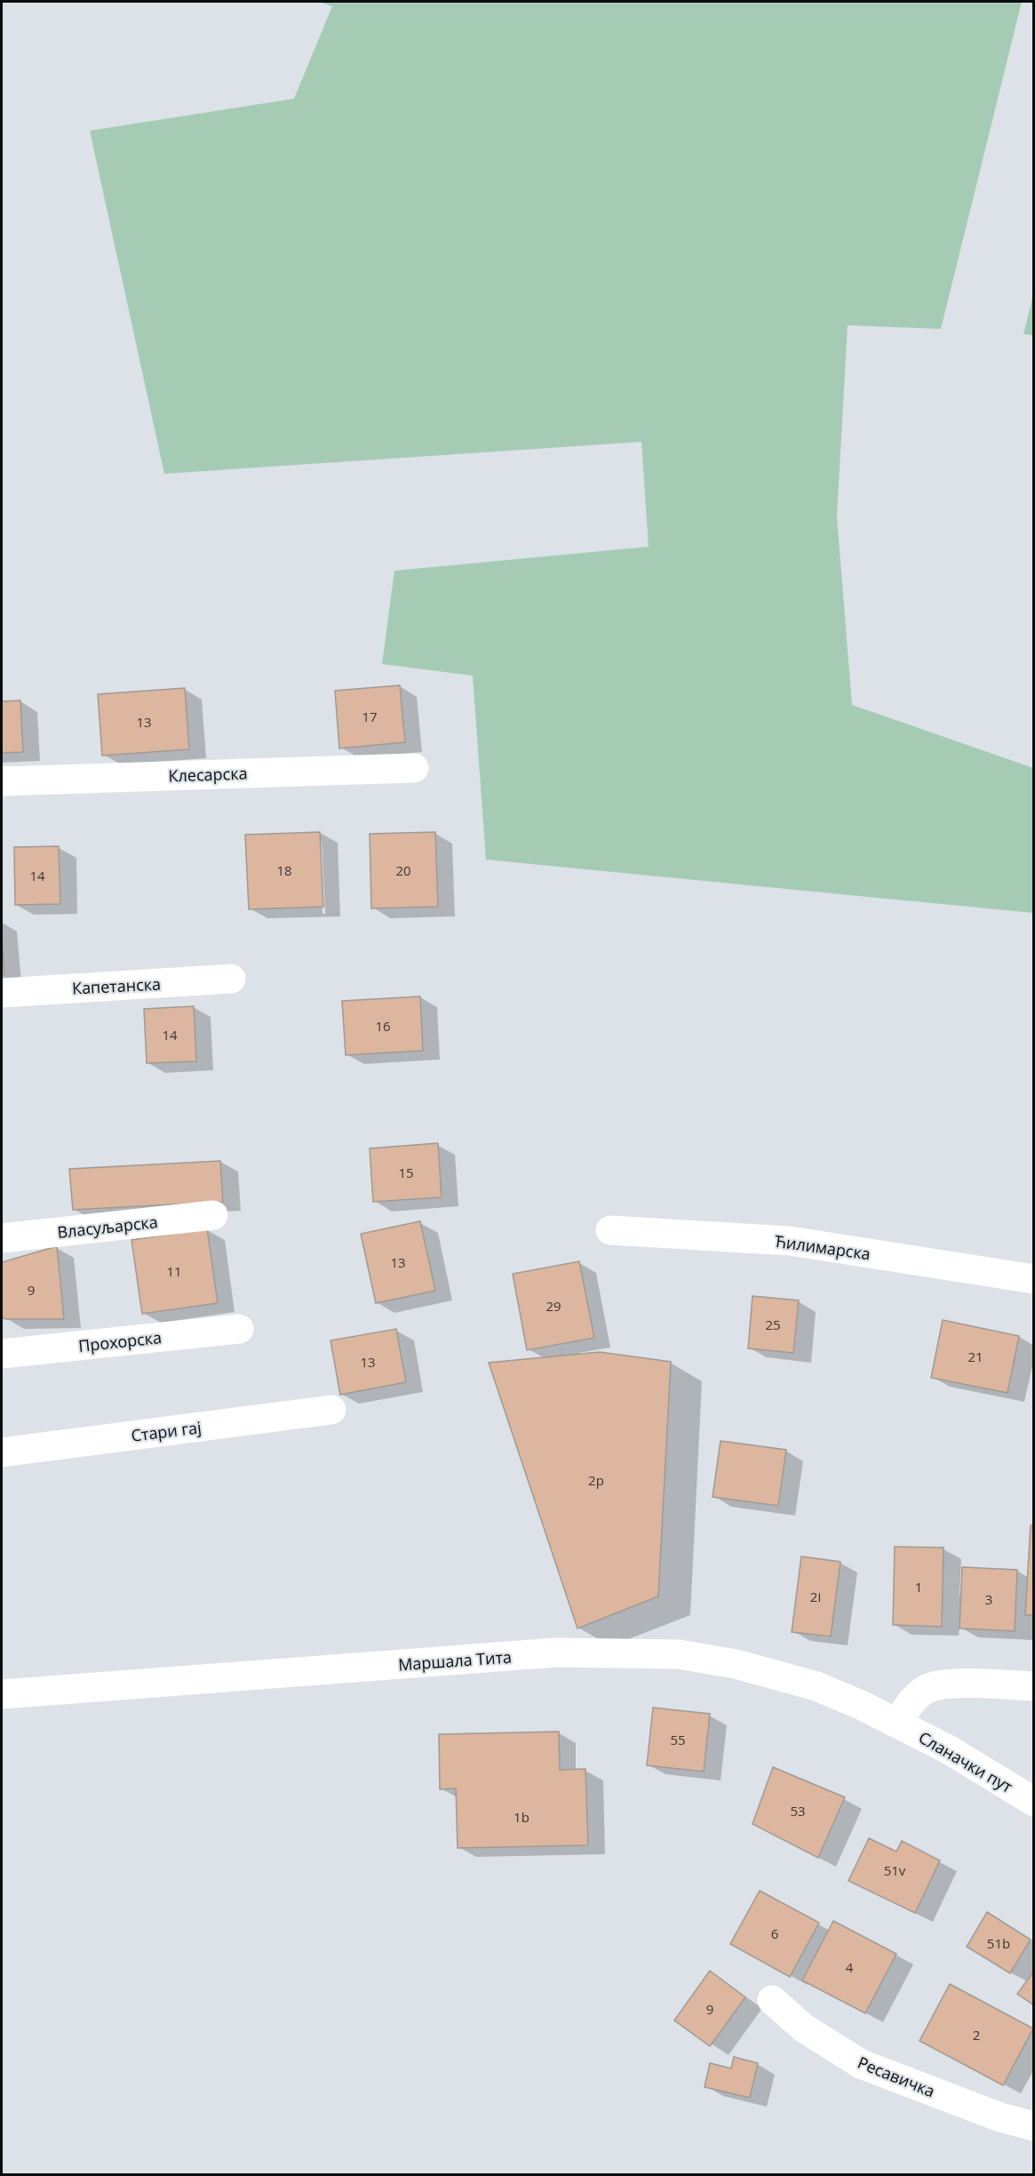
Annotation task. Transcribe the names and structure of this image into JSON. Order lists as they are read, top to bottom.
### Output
{
  "streets": {
    "street": [
      "Клесарска",
      "Капетанска",
      "Власуљарска",
      "Ћилимарска",
      "Прохорска",
      "Стари гај",
      "Маршала Тита",
      "Сланачки пут",
      "Ресавичка"
    ]
  },
  "crossings": [
    ["Маршала Тита", "Сланачки пут"]
  ],
  "house_numbers": [
    "17",
    "13",
    "18",
    "20",
    "14",
    "16",
    "14",
    "15",
    "13",
    "11",
    "9",
    "29",
    "25",
    "21",
    "13",
    "2p",
    "1",
    "2i",
    "3",
    "55",
    "53",
    "1b",
    "51v",
    "6",
    "51b",
    "4",
    "9",
    "2"
  ]
}
